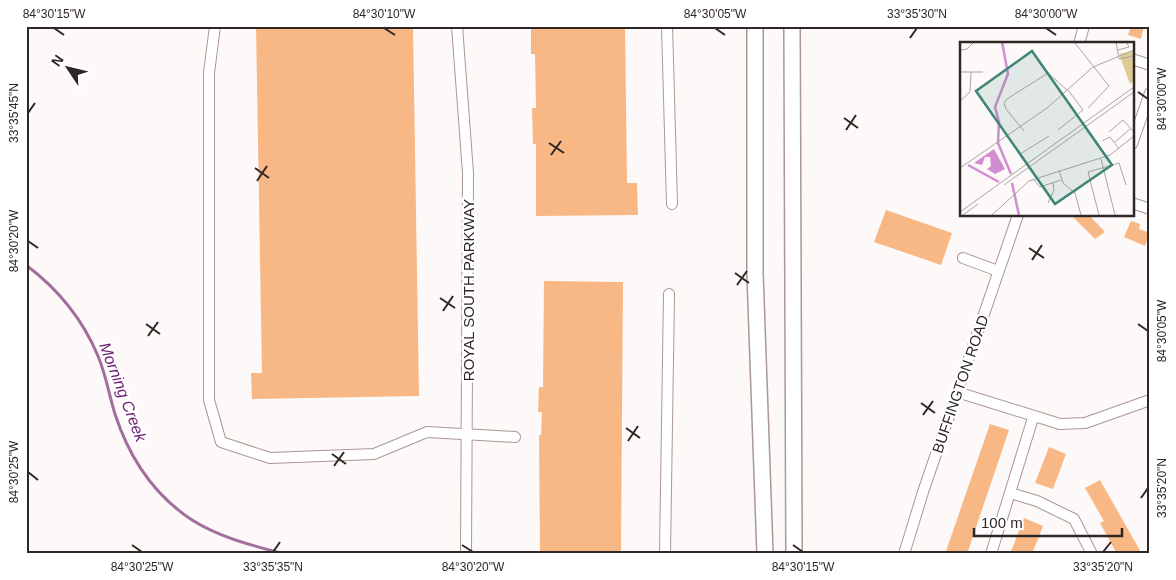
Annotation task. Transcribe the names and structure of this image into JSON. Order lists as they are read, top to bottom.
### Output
{
  "streets": {
    "street": ["ROYAL SOUTH PARKWAY", "BUFFINGTON ROAD"]
  },
  "water": ["Morning Creek"],
  "scale_bar": "100 m",
  "north": "top left",
  "coordinates": [
    "84°30'15\"W",
    "84°30'10\"W",
    "84°30'05\"W",
    "33°35'30\"N",
    "84°30'00\"W",
    "33°35'45\"N",
    "84°30'20\"W",
    "84°30'25\"W",
    "33°35'20\"N",
    "33°35'35\"N"
  ]
}
